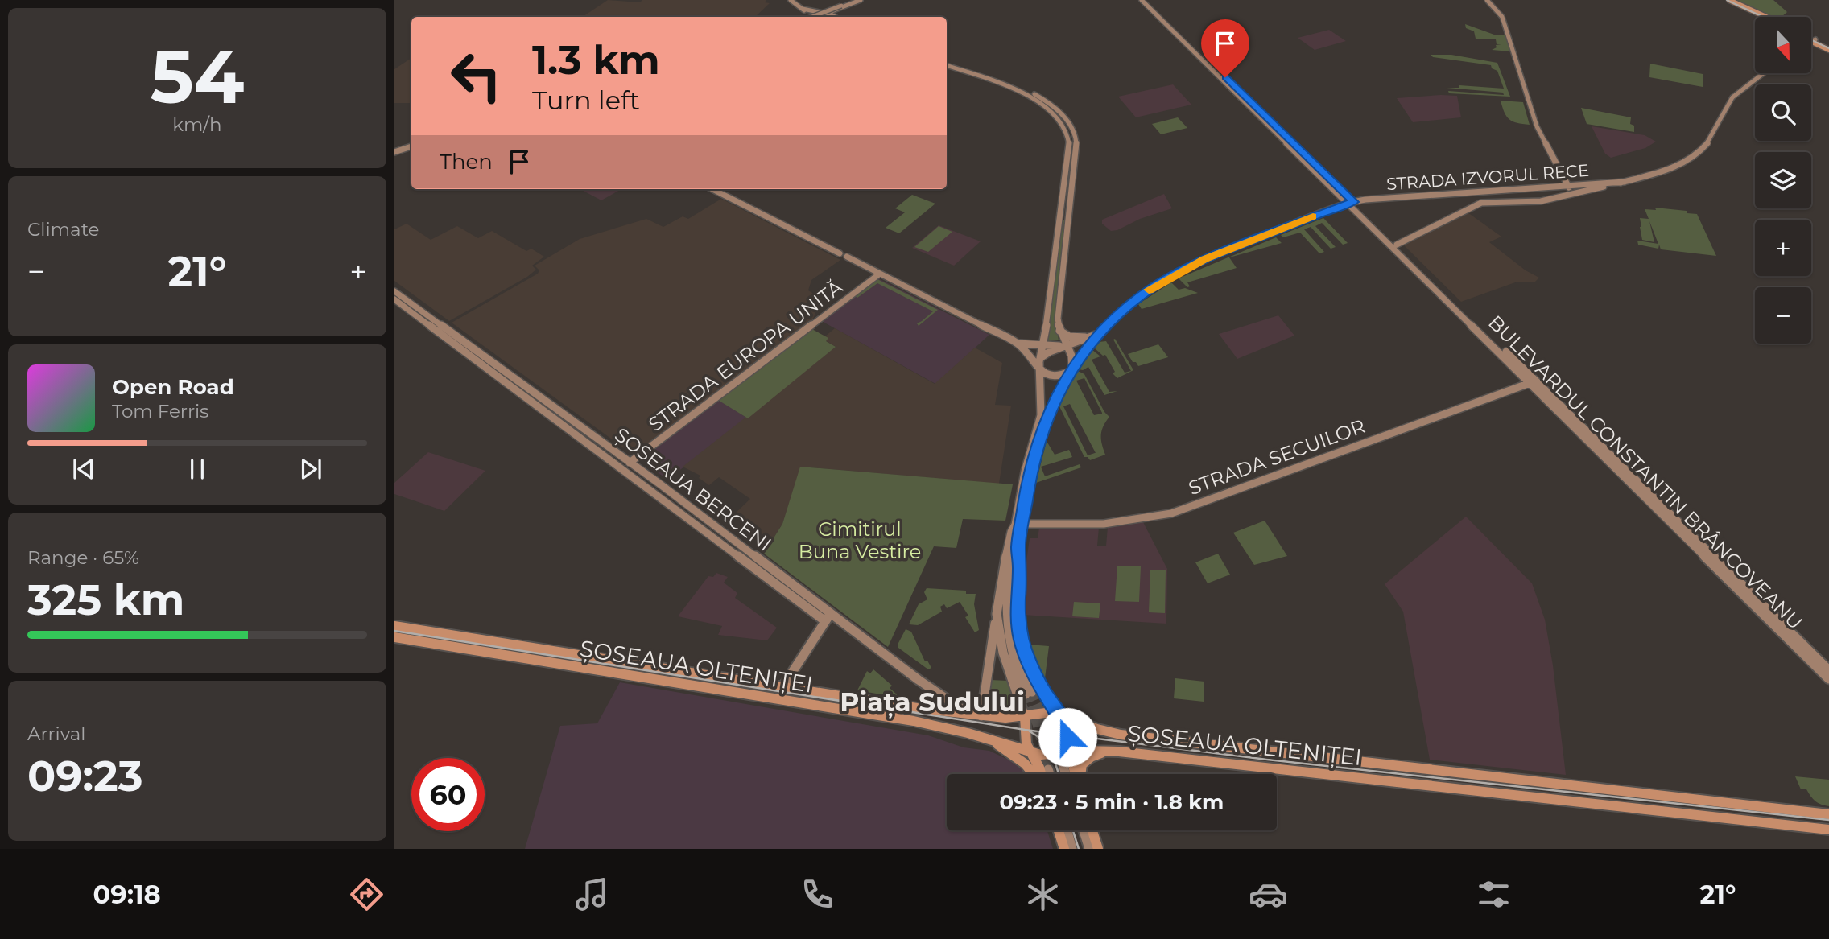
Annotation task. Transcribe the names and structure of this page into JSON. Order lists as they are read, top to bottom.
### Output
{
  "streets": {
    "main road": [
      "STRADA IZVORUL RECE",
      "STRADA EUROPA UNITĂ",
      "STRADA SECUILOR",
      "BULEVARDUL CONSTANTIN BRÂNCOVEANU",
      "ȘOSEAUA BERCENI",
      "ȘOSEAUA OLTENIȚEI"
    ]
  },
  "crossings": [
    ["STRADA IZVORUL RECE", "BULEVARDUL CONSTANTIN BRÂNCOVEANU"],
    ["STRADA EUROPA UNITĂ", "ȘOSEAUA BERCENI"],
    ["STRADA SECUILOR", "BULEVARDUL CONSTANTIN BRÂNCOVEANU"],
    ["ȘOSEAUA BERCENI", "ȘOSEAUA OLTENIȚEI"]
  ],
  "districts": ["Piața Sudului"],
  "parks": ["Cimitirul Buna Vestire"],
  "north": "bottom",
  "page": {
    "tile": [
      ["54", "km/h"],
      "Climate",
      ["Range · 65%", "325 km"],
      ["Arrival", "09:23"]
    ],
    "map_buttons": ["+", "−"],
    "turn": ["1.3 km", "Turn left"],
    "then": "Then",
    "heat": ["−", "21°", "+"],
    "song": ["Open Road", "Tom Ferris"],
    "limit": "60",
    "trip": "09:23 · 5 min · 1.8 km",
    "tabs": ["09:18", "21°"]
  }
}
